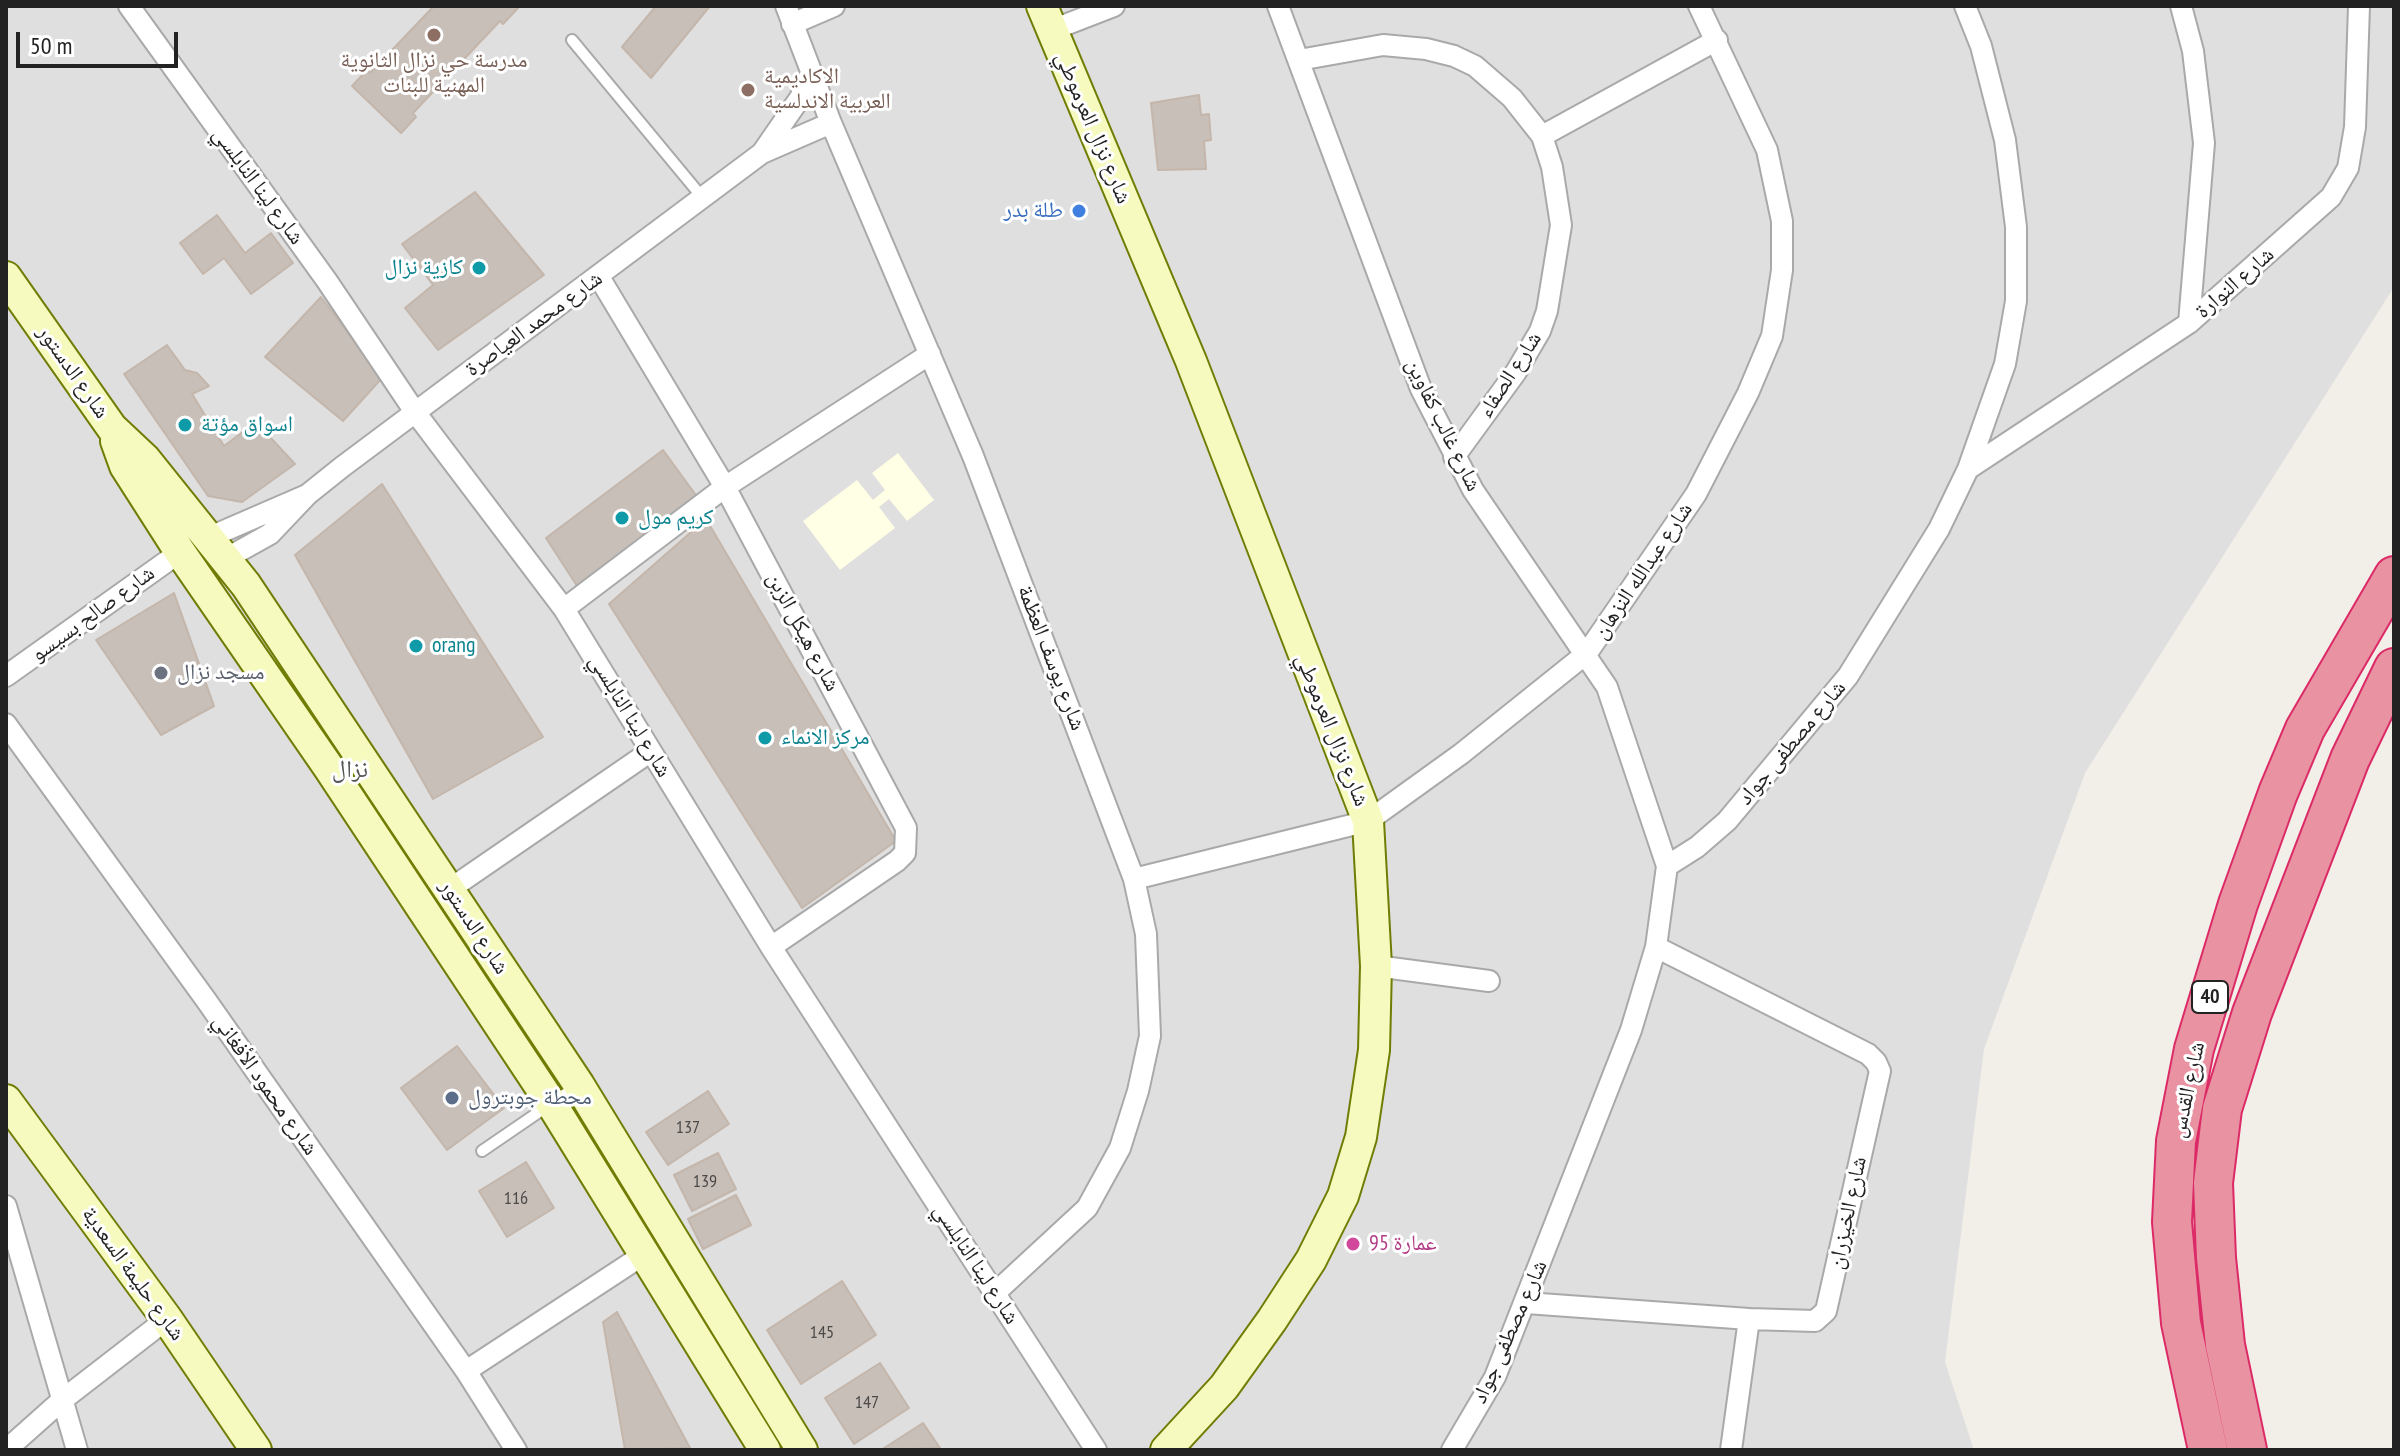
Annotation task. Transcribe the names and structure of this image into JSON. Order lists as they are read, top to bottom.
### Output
{
  "streets": {
    "highway": ["40", "شارع القدس"],
    "street": [
      "شارع نزال العرموطي",
      "شارع لينا النابلسي",
      "شارع النوارة",
      "شارع محمد العياصرة",
      "شارع الدستور",
      "شارع الصفاء",
      "شارع غالب كفاوين",
      "شارع عبدالله النزهان",
      "شارع صالح بسيسو",
      "شارع هيكل الزبن",
      "شارع يوسف العظمة",
      "شارع مصطفى جواد",
      "شارع محمود الأفغاني",
      "شارع الخيزران",
      "شارع حليمة السعدية"
    ]
  },
  "crossings": [
    ["شارع نزال العرموطي", "شارع عبدالله النزهان"],
    ["شارع لينا النابلسي", "شارع محمد العياصرة"],
    ["شارع لينا النابلسي", "شارع هيكل الزبن"],
    ["شارع لينا النابلسي", "شارع يوسف العظمة"],
    ["شارع النوارة", "شارع مصطفى جواد"],
    ["شارع محمد العياصرة", "شارع الدستور"],
    ["شارع محمد العياصرة", "شارع صالح بسيسو"],
    ["شارع محمد العياصرة", "شارع هيكل الزبن"],
    ["شارع محمد العياصرة", "شارع يوسف العظمة"],
    ["شارع الدستور", "شارع صالح بسيسو"],
    ["شارع الصفاء", "شارع غالب كفاوين"],
    ["شارع غالب كفاوين", "شارع عبدالله النزهان"],
    ["شارع غالب كفاوين", "شارع مصطفى جواد"],
    ["شارع عبدالله النزهان", "شارع يوسف العظمة"],
    ["شارع مصطفى جواد", "شارع الخيزران"]
  ],
  "districts": ["نزال"],
  "places": [
    "مدرسة حي نزال الثانوية المهنية للبنات",
    "الاكاديمية العربية الاندلسية",
    "طلة بدر",
    "كازية نزال",
    "اسواق مؤتة",
    "كريم مول",
    "orang",
    "مسجد نزال",
    "مركز الانماء",
    "محطة جوبترول",
    "عمارة 95"
  ],
  "house_numbers": [
    "137",
    "139",
    "116",
    "145",
    "147"
  ],
  "scale_bar": "50 m"
}
